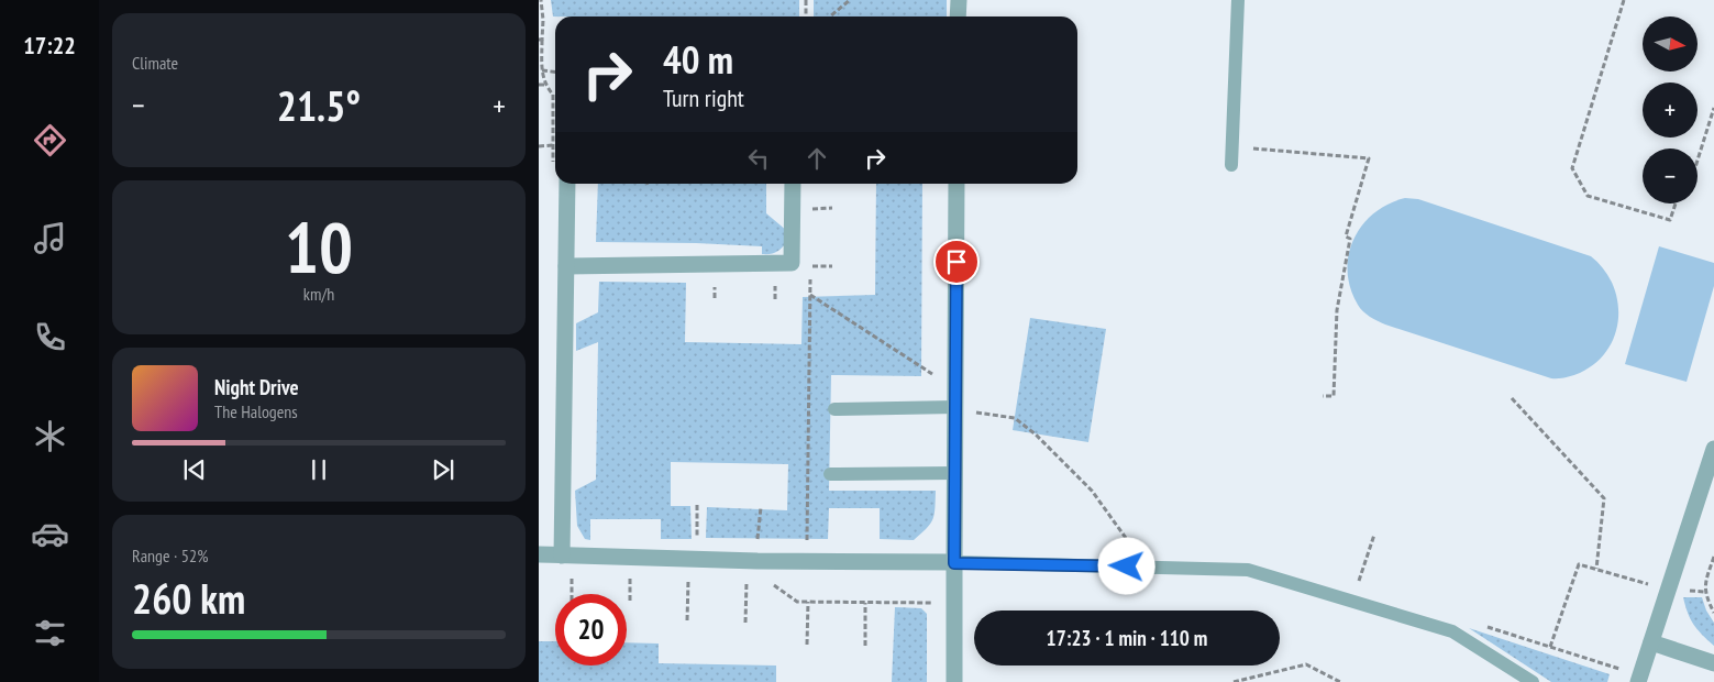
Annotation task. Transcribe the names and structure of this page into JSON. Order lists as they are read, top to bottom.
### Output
{
  "north": "right",
  "page": {
    "tabs": "17:22",
    "tile": [
      "Climate",
      ["10", "km/h"],
      ["Range · 52%", "260 km"]
    ],
    "map_buttons": ["+", "−"],
    "turn": ["40 m", "Turn right"],
    "heat": ["−", "21.5°", "+"],
    "song": ["Night Drive", "The Halogens"],
    "limit": "20",
    "trip": "17:23 · 1 min · 110 m"
  }
}
